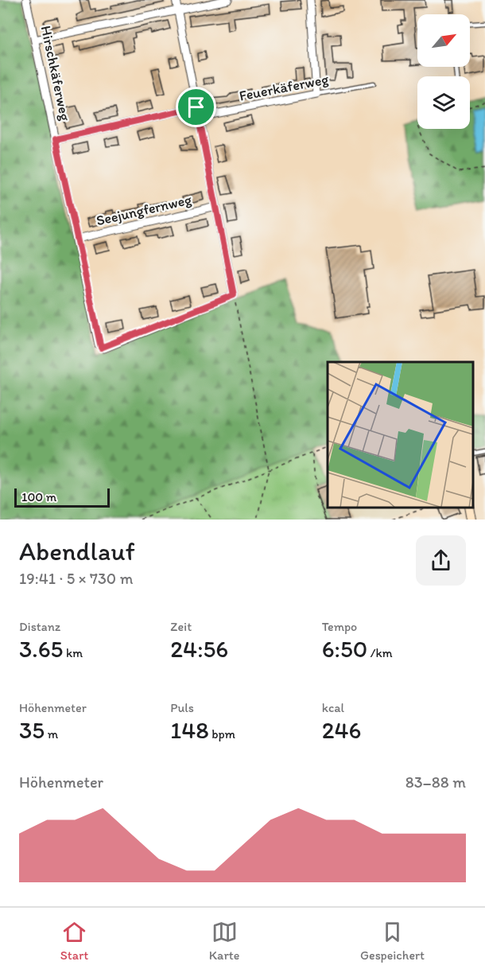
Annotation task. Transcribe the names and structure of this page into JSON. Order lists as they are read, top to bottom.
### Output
{
  "streets": {
    "street": ["Hirschkäferweg", "Feuerkäferweg", "Seejungfernweg"]
  },
  "crossings": [
    ["Hirschkäferweg", "Seejungfernweg"]
  ],
  "scale_bar": "100 m",
  "north": "top right",
  "page": {
    "scale": "100 m",
    "heading": ["Abendlauf", "19:41 · 5 × 730 m"],
    "stats": [
      ["Distanz", "3.65 km"],
      ["Zeit", "24:56"],
      ["Tempo", "6:50 /km"],
      ["Höhenmeter", "35 m"],
      ["Puls", "148 bpm"],
      ["kcal", "246"]
    ],
    "chart": ["Höhenmeter", "83–88 m"],
    "tabs": ["Start", "Karte", "Gespeichert"]
  }
}
